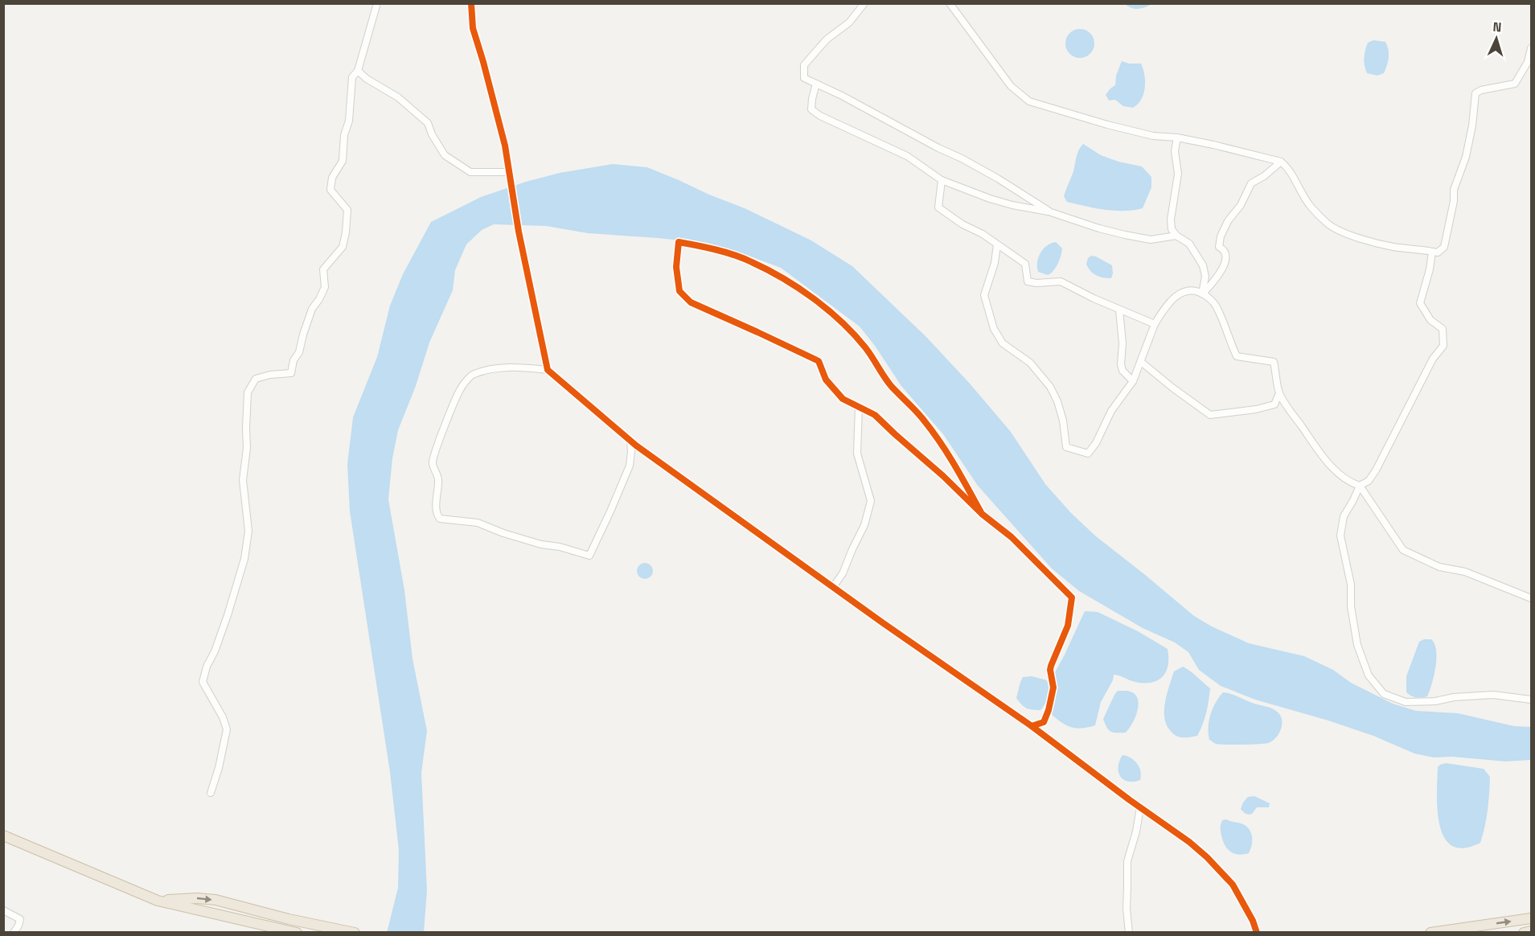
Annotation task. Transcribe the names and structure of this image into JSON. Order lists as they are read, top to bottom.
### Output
{
  "north": "top"
}
